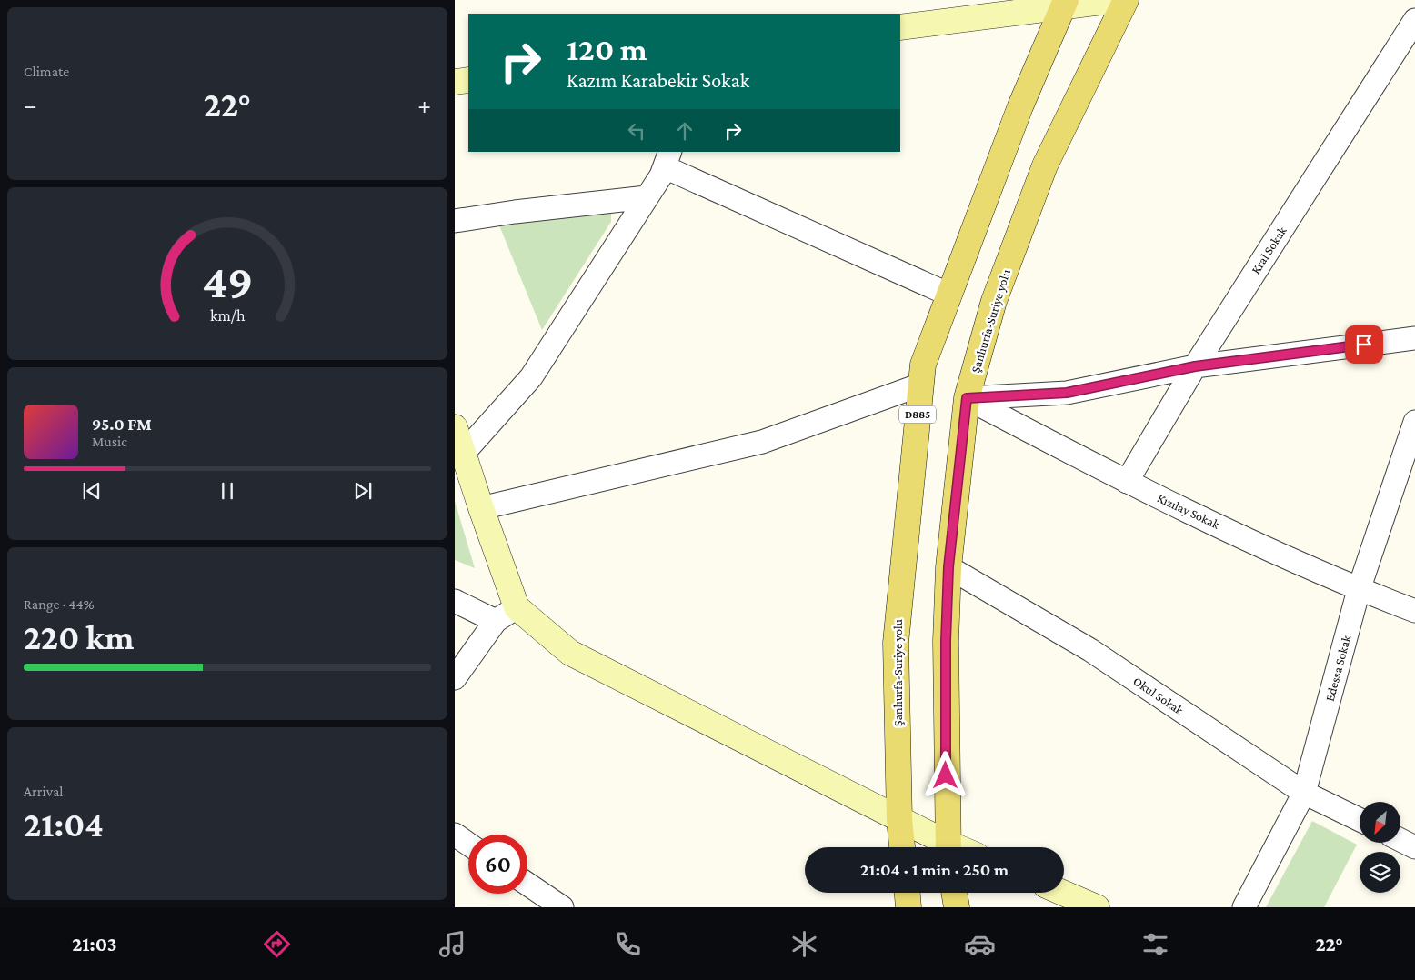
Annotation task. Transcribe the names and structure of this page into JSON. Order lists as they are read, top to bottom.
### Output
{
  "streets": {
    "main road": ["Şanlıurfa-Suriye yolu", "D885"],
    "street": [
      "Kral Sokak",
      "Kızılay Sokak",
      "Edessa Sokak",
      "Okul Sokak"
    ]
  },
  "crossings": [
    ["Kral Sokak", "Kızılay Sokak"],
    ["Şanlıurfa-Suriye yolu", "Kızılay Sokak"],
    ["Şanlıurfa-Suriye yolu", "Okul Sokak"],
    ["Kızılay Sokak", "Edessa Sokak"],
    ["Edessa Sokak", "Okul Sokak"]
  ],
  "north": "bottom left",
  "page": {
    "tile": [
      "Climate",
      ["Range · 44%", "220 km"],
      ["Arrival", "21:04"]
    ],
    "turn": ["120 m", "Kazım Karabekir Sokak"],
    "heat": ["−", "22°", "+"],
    "song": ["95.0 FM", "Music"],
    "limit": "60",
    "trip": "21:04 · 1 min · 250 m",
    "tabs": ["21:03", "22°"],
    "gauge": ["49", "km/h"]
  }
}
